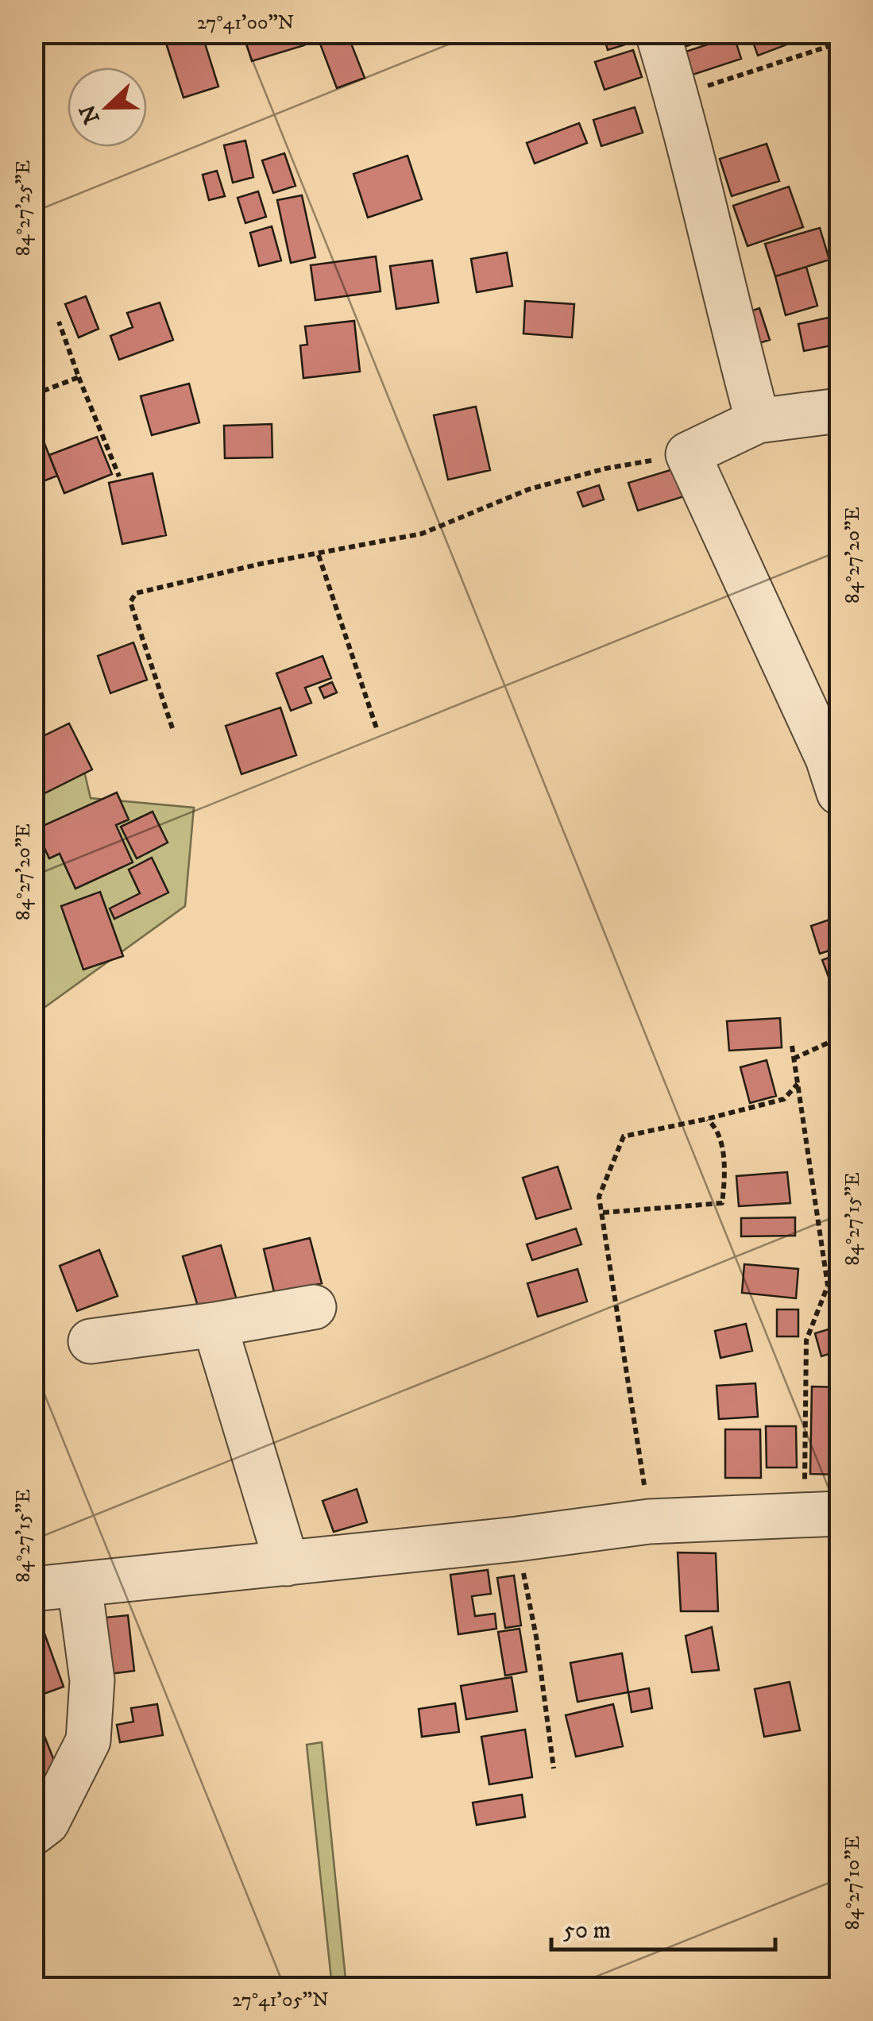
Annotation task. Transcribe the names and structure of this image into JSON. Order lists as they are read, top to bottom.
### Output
{
  "scale_bar": "50 m",
  "north": "left",
  "coordinates": [
    "27°41'00\"N",
    "84°27'25\"E",
    "84°27'20\"E",
    "84°27'15\"E",
    "84°27'10\"E",
    "27°41'05\"N"
  ]
}
